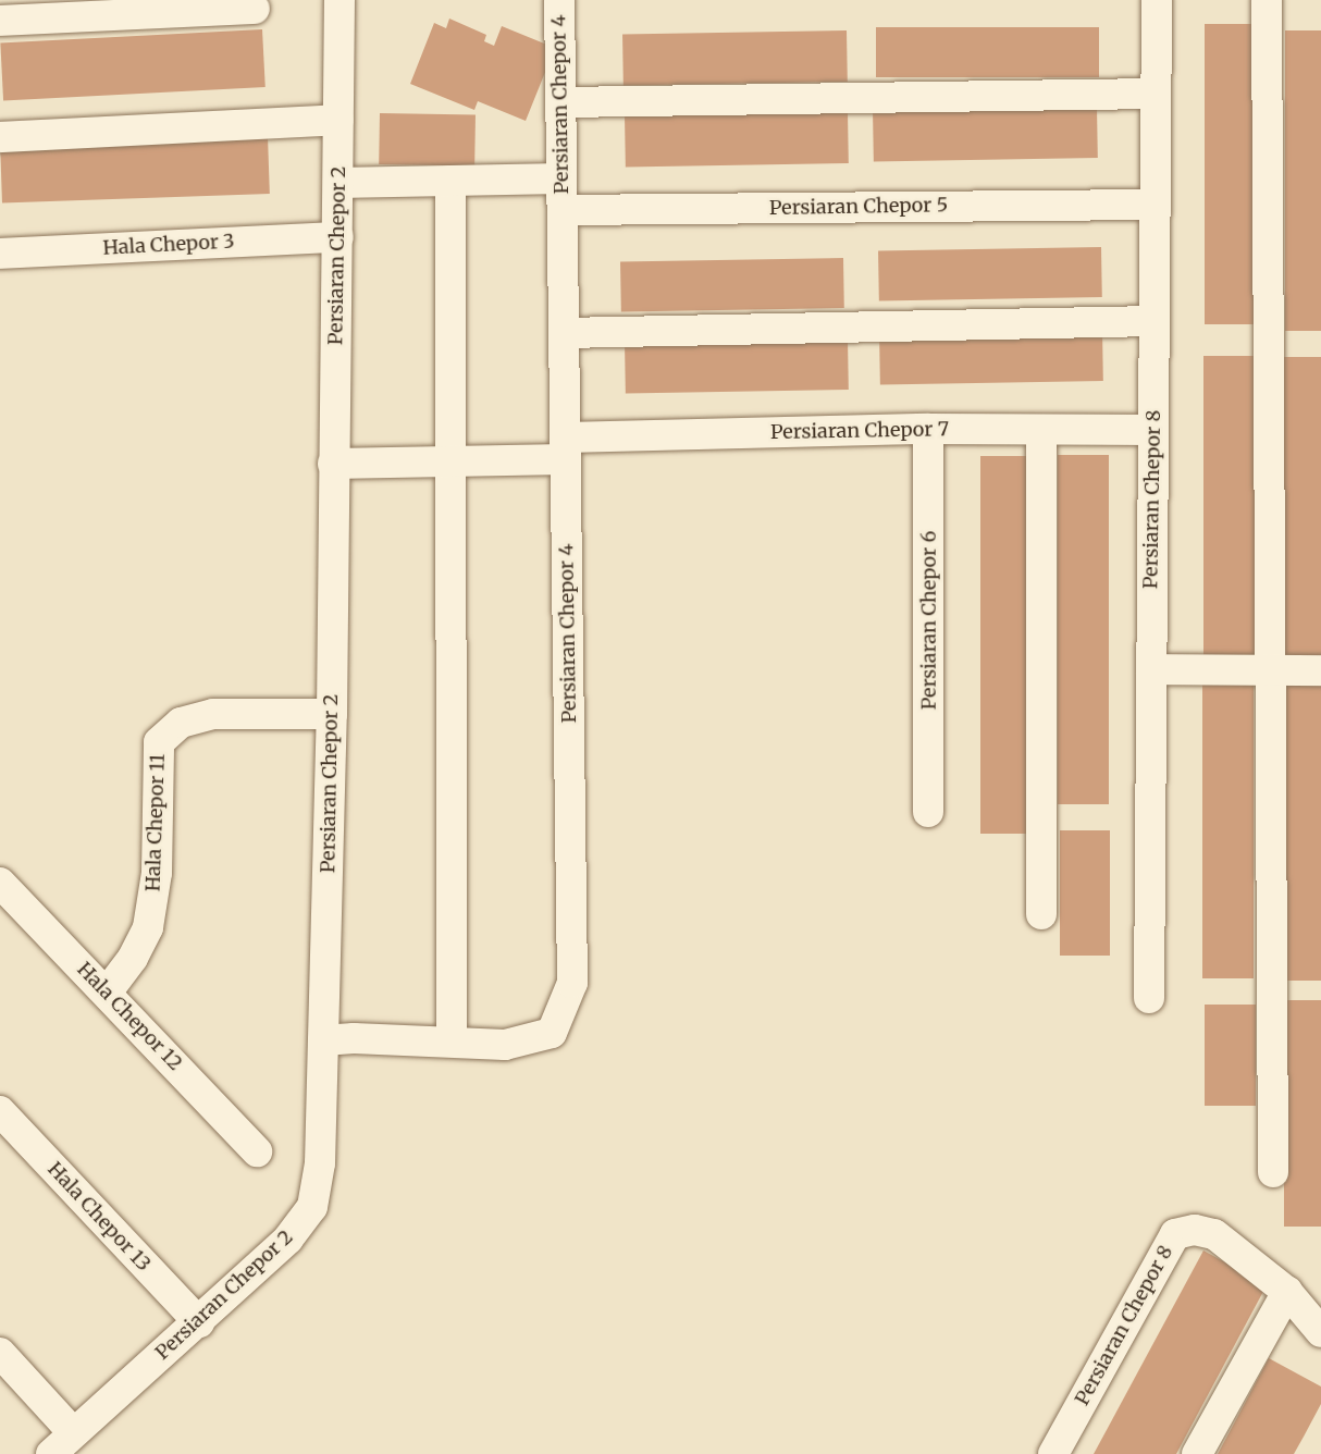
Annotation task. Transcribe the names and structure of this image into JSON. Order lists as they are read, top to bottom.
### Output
{
  "streets": {
    "street": [
      "Persiaran Chepor 4",
      "Persiaran Chepor 5",
      "Hala Chepor 3",
      "Persiaran Chepor 2",
      "Persiaran Chepor 7",
      "Persiaran Chepor 8",
      "Persiaran Chepor 6",
      "Hala Chepor 11",
      "Hala Chepor 12",
      "Hala Chepor 13"
    ]
  },
  "crossings": [
    ["Persiaran Chepor 4", "Persiaran Chepor 5"],
    ["Persiaran Chepor 4", "Persiaran Chepor 2"],
    ["Persiaran Chepor 4", "Persiaran Chepor 7"],
    ["Persiaran Chepor 5", "Persiaran Chepor 8"],
    ["Hala Chepor 3", "Persiaran Chepor 2"],
    ["Persiaran Chepor 2", "Persiaran Chepor 7"],
    ["Persiaran Chepor 2", "Hala Chepor 11"],
    ["Persiaran Chepor 2", "Hala Chepor 13"],
    ["Persiaran Chepor 7", "Persiaran Chepor 8"],
    ["Persiaran Chepor 7", "Persiaran Chepor 6"],
    ["Hala Chepor 11", "Hala Chepor 12"]
  ]
}
